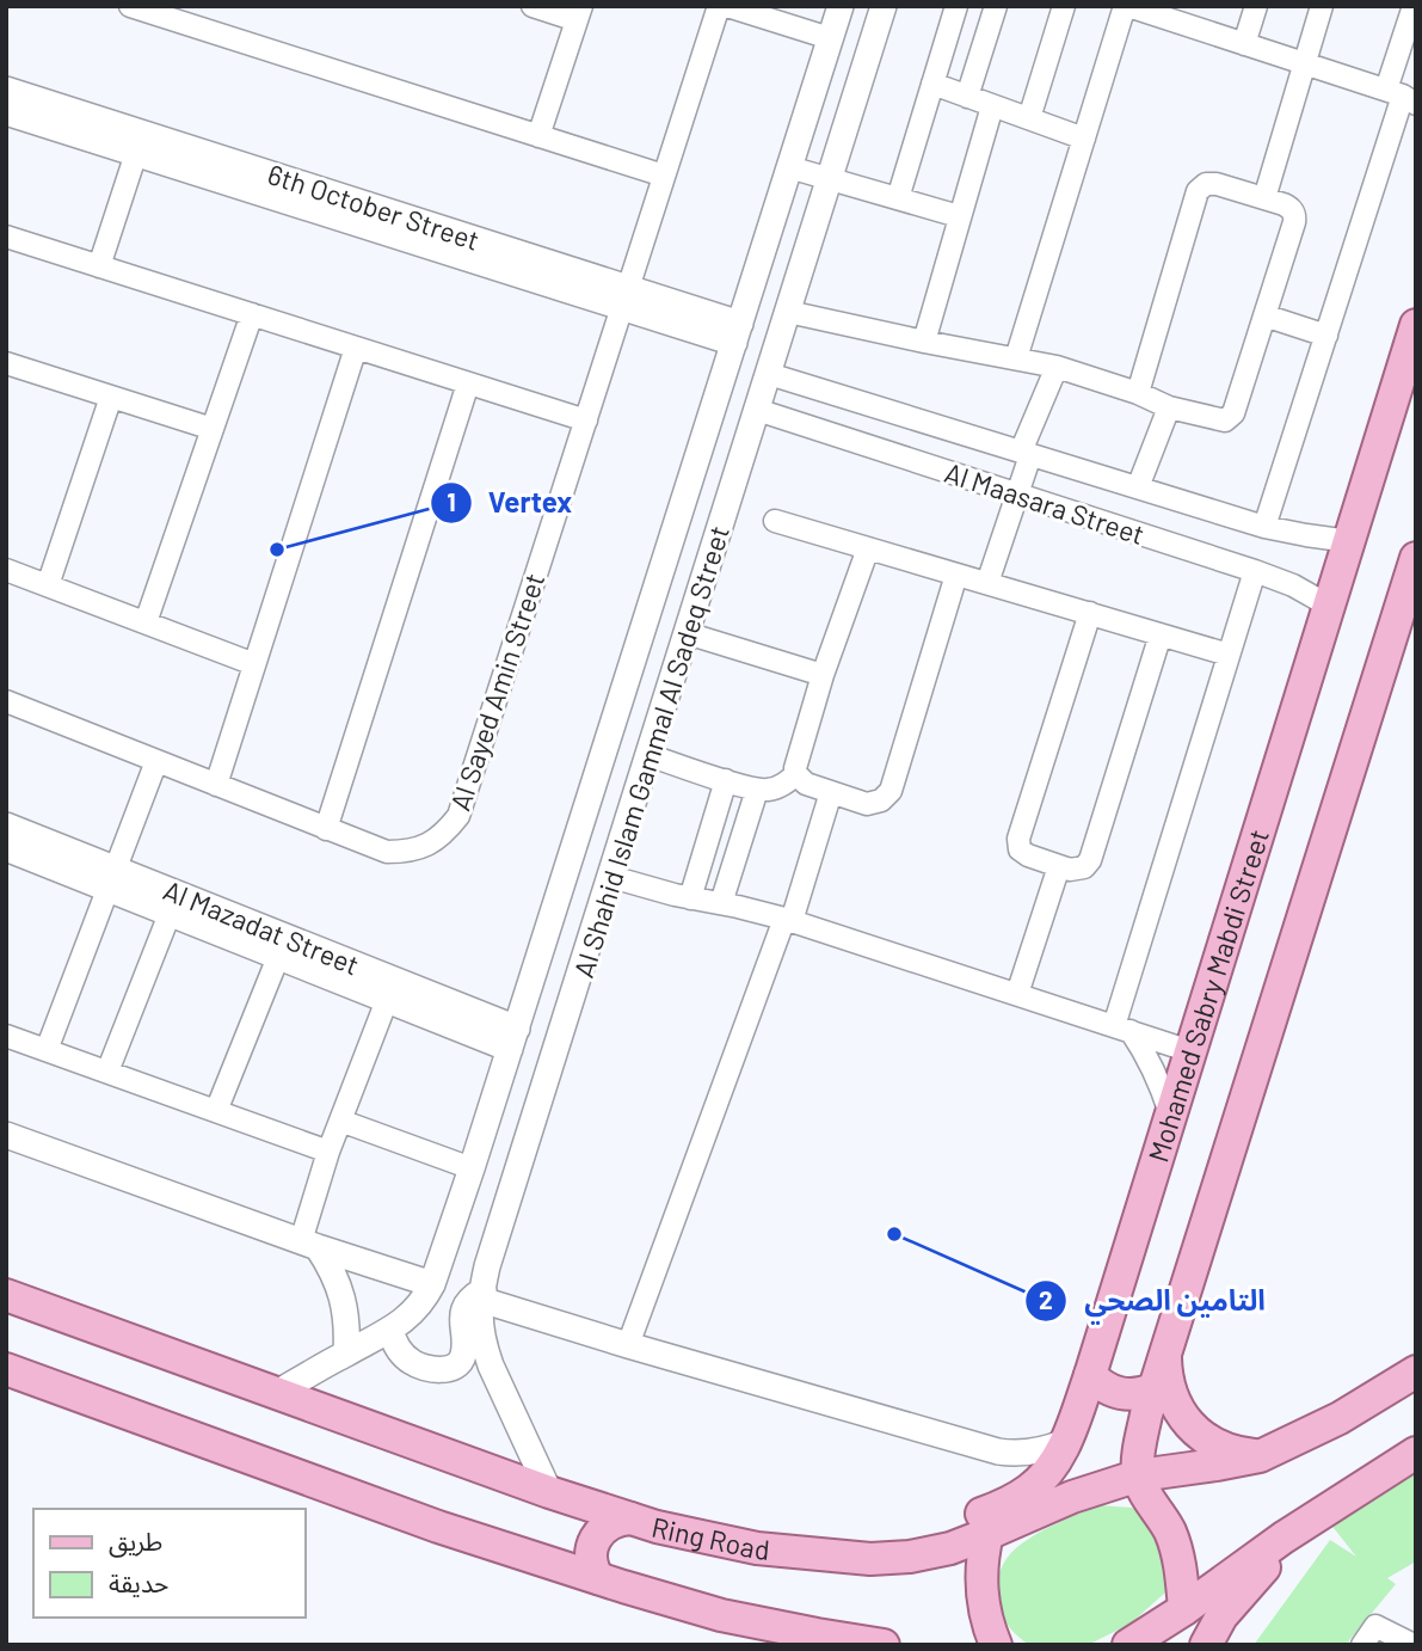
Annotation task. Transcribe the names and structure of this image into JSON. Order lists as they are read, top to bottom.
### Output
{
  "streets": {
    "main road": ["Mohamed Sabry Mabdi Street", "Ring Road"],
    "street": [
      "6th October Street",
      "Al Maasara Street",
      "Al Sayed Amin Street",
      "Al Shahid Islam Gammal Al Sadeq Street",
      "Al Mazadat Street"
    ]
  },
  "crossings": [
    ["6th October Street", "Al Sayed Amin Street"],
    ["6th October Street", "Al Shahid Islam Gammal Al Sadeq Street"],
    ["Al Maasara Street", "Al Shahid Islam Gammal Al Sadeq Street"],
    ["Al Maasara Street", "Mohamed Sabry Mabdi Street"],
    ["Al Shahid Islam Gammal Al Sadeq Street", "Al Mazadat Street"],
    ["Al Shahid Islam Gammal Al Sadeq Street", "Ring Road"],
    ["Mohamed Sabry Mabdi Street", "Ring Road"]
  ],
  "places": ["Vertex", "التامين الصحي"],
  "legend": ["طريق", "حديقة"]
}
